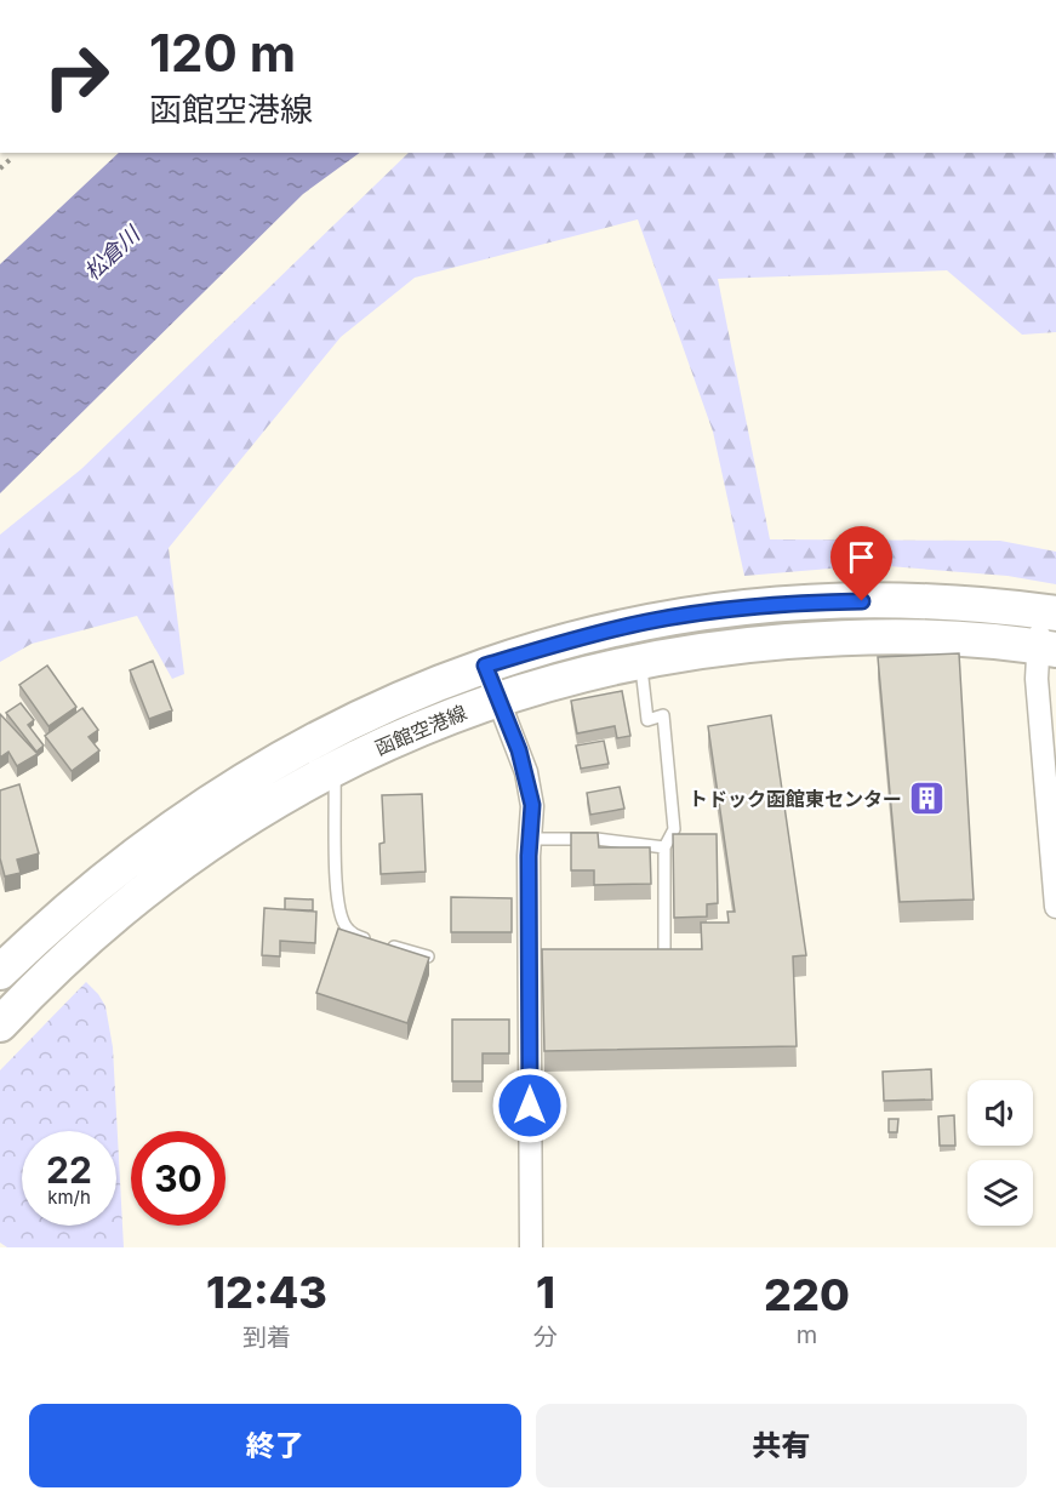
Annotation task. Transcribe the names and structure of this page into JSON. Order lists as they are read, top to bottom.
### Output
{
  "streets": {
    "main road": ["函館空港線"]
  },
  "water": ["松倉川"],
  "places": {
    "building": ["トドック函館東センター"]
  },
  "page": {
    "turn": ["120 m", "函館空港線"],
    "speed": "22 km/h",
    "limit": "30",
    "eta": [
      "12:43",
      "到着",
      "1",
      "分",
      "220",
      "m"
    ],
    "buttons": ["終了", "共有"]
  }
}
